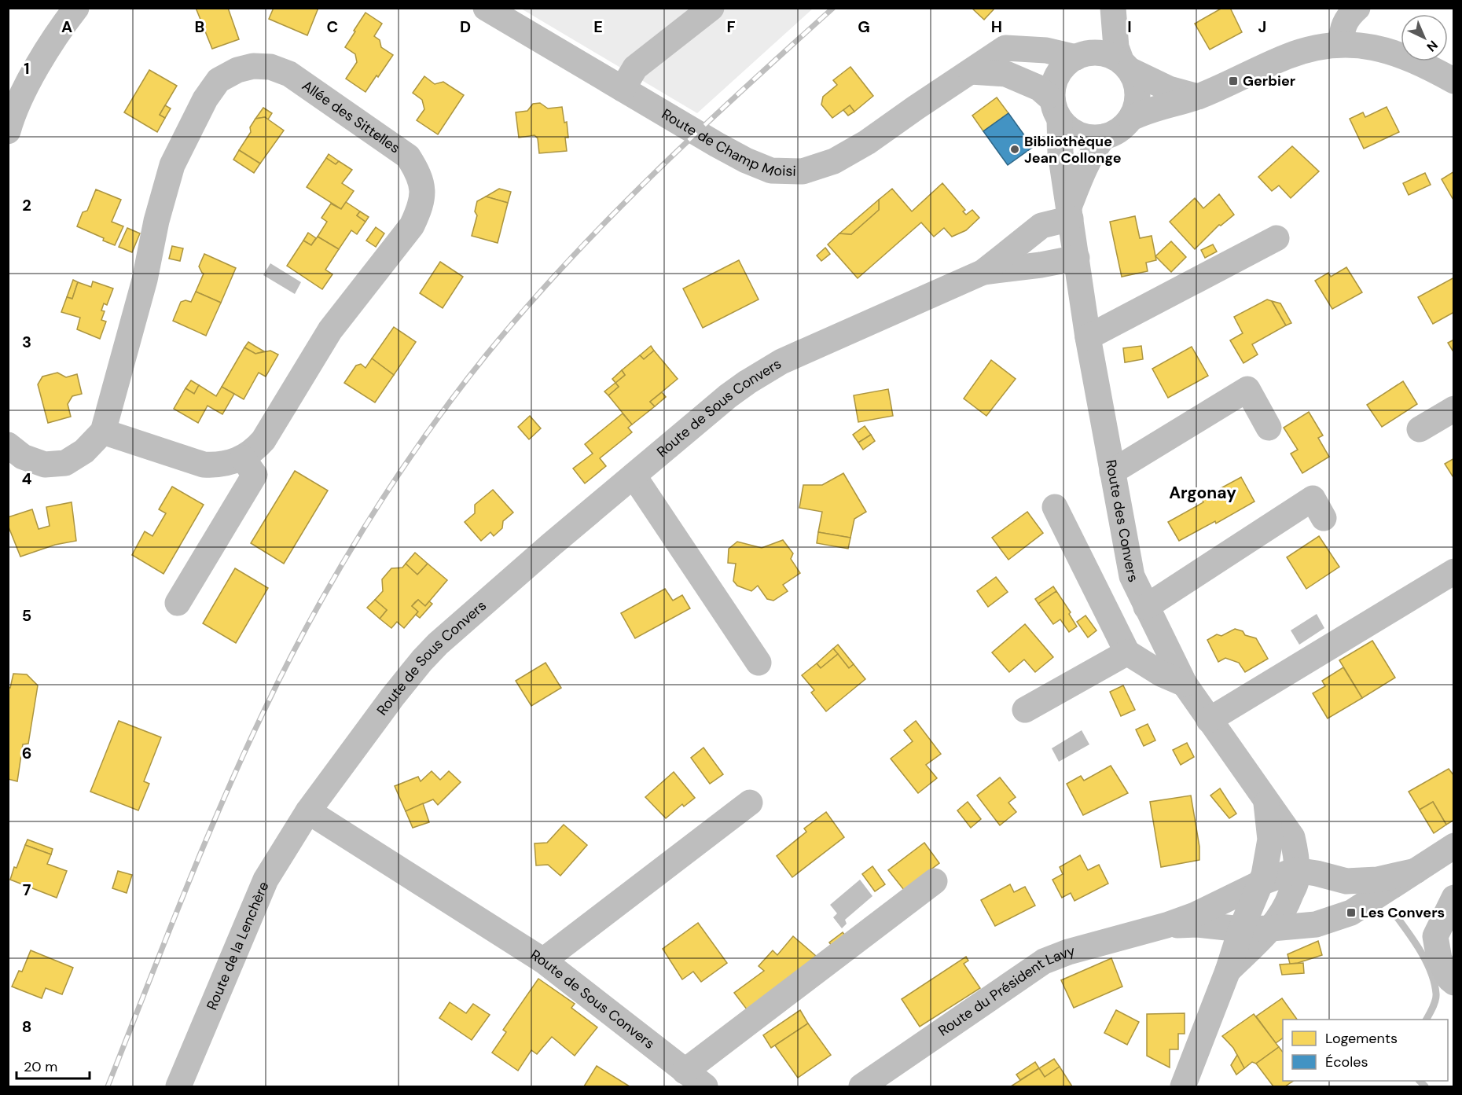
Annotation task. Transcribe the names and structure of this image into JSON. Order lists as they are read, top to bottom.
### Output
{
  "streets": {
    "street": [
      "Allée des Sittelles",
      "Route de Champ Moisi",
      "Route de Sous Convers",
      "Route des Convers",
      "Route de la Lenchère",
      "Route du Président Lavy"
    ]
  },
  "crossings": [
    ["Route de Champ Moisi", "Route des Convers"],
    ["Route de Sous Convers", "Route des Convers"],
    ["Route de Sous Convers", "Route de la Lenchère"],
    ["Route des Convers", "Route du Président Lavy"]
  ],
  "districts": ["Argonay"],
  "places": {
    "transit": ["Gerbier", "Les Convers"],
    "other": ["Bibliothèque Jean Collonge"]
  },
  "legend": ["Logements", "Écoles"],
  "scale_bar": "20 m",
  "north": "bottom right",
  "grid": {
    "columns": [
      "A",
      "B",
      "C",
      "D",
      "E",
      "F",
      "G",
      "H",
      "I",
      "J"
    ],
    "rows": [
      "1",
      "2",
      "3",
      "4",
      "5",
      "6",
      "7",
      "8"
    ]
  }
}
